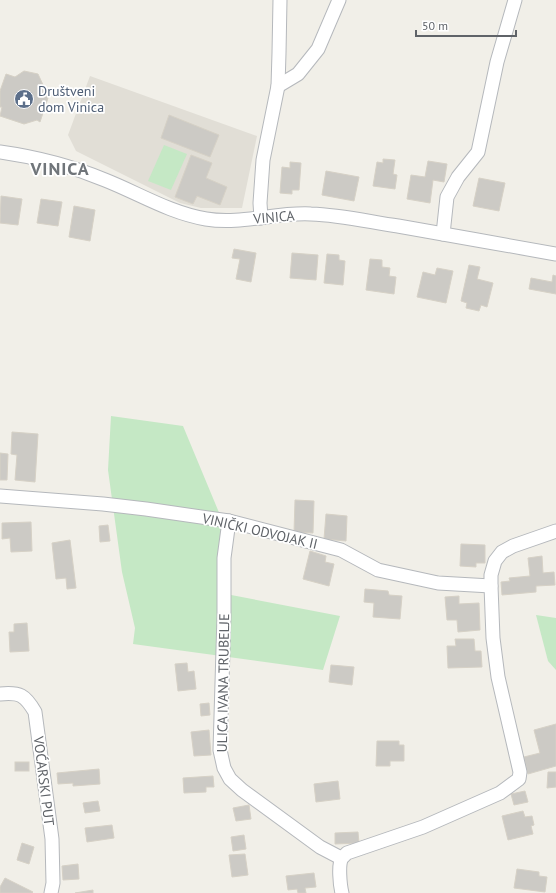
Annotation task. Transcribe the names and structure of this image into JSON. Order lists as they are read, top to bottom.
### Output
{
  "streets": {
    "street": [
      "VINICA",
      "VINIČKI ODVOJAK II",
      "ULICA IVANA TRUBELJE",
      "VOĆARSKI PUT"
    ]
  },
  "crossings": [
    ["VINIČKI ODVOJAK II", "ULICA IVANA TRUBELJE"]
  ],
  "districts": ["VINICA"],
  "places": {
    "public building": ["Društveni dom Vinica"]
  },
  "scale_bar": "50 m"
}
